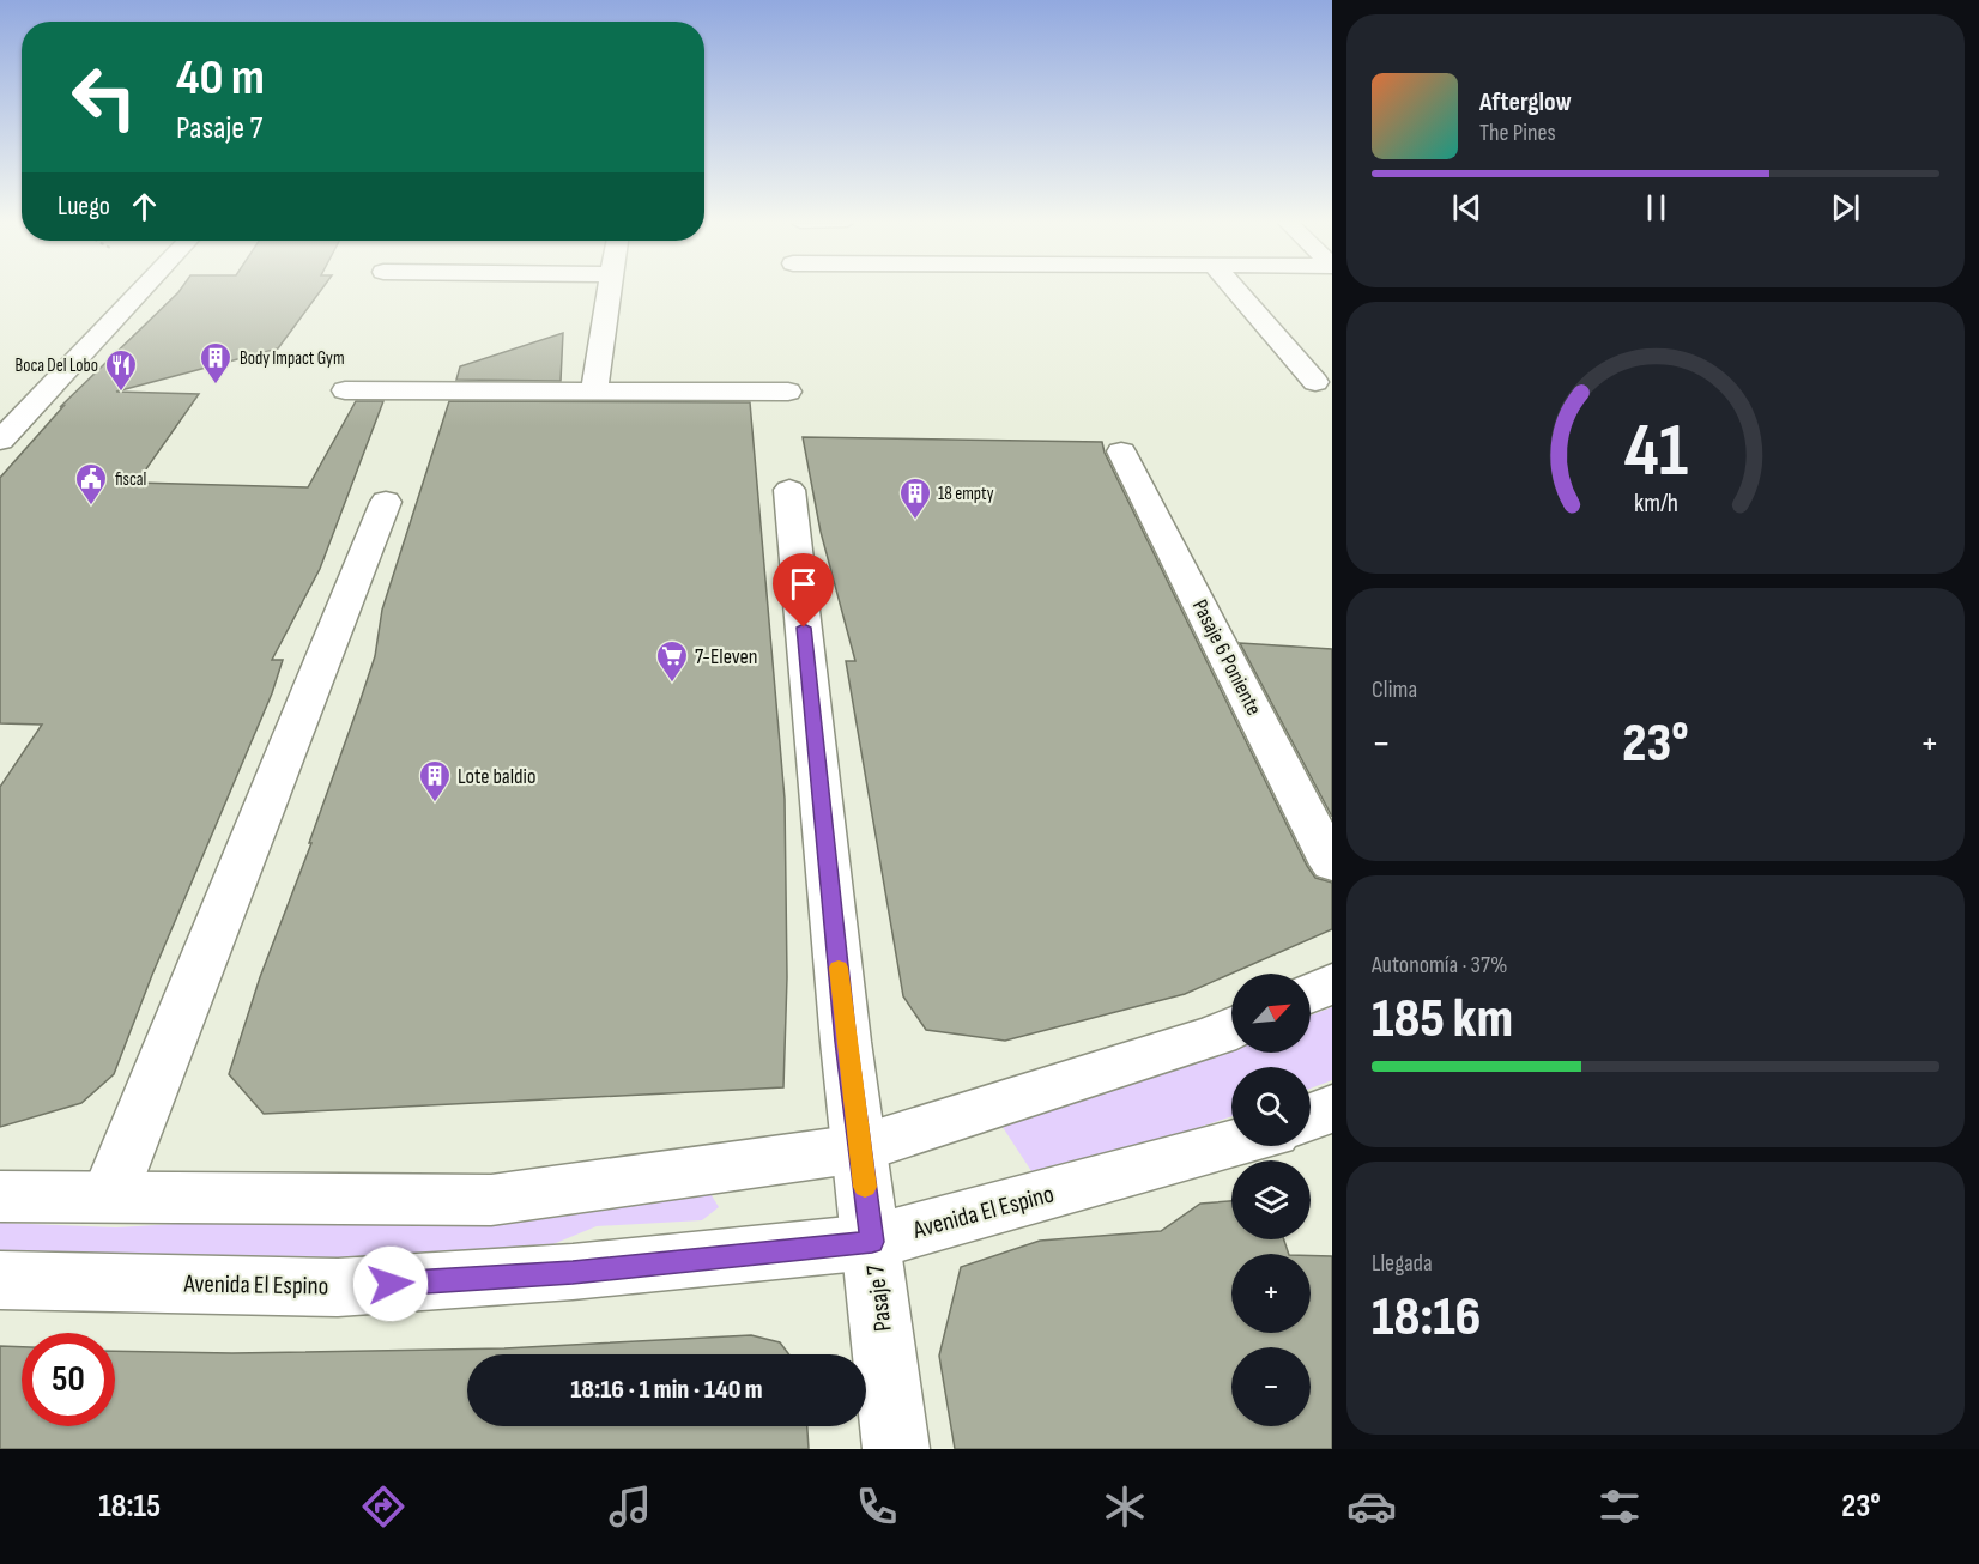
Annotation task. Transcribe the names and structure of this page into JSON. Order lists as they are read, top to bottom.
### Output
{
  "streets": {
    "street": ["Pasaje 6 Poniente", "Avenida El Espino", "Pasaje 7"]
  },
  "crossings": [
    ["Avenida El Espino", "Pasaje 7"]
  ],
  "places": {
    "building": ["Body Impact Gym", "18 empty", "Lote baldio"],
    "restaurant": ["Boca Del Lobo"],
    "public building": ["fiscal"],
    "supermarket": ["7-Eleven"]
  },
  "north": "top right",
  "page": {
    "turn": ["40 m", "Pasaje 7"],
    "song": ["Afterglow", "The Pines"],
    "then": "Luego",
    "tile": [
      "Clima",
      ["Autonomía · 37%", "185 km"],
      ["Llegada", "18:16"]
    ],
    "heat": ["−", "23°", "+"],
    "map_buttons": ["+", "−"],
    "limit": "50",
    "trip": "18:16 · 1 min · 140 m",
    "tabs": ["18:15", "23°"],
    "gauge": ["41", "km/h"]
  }
}
